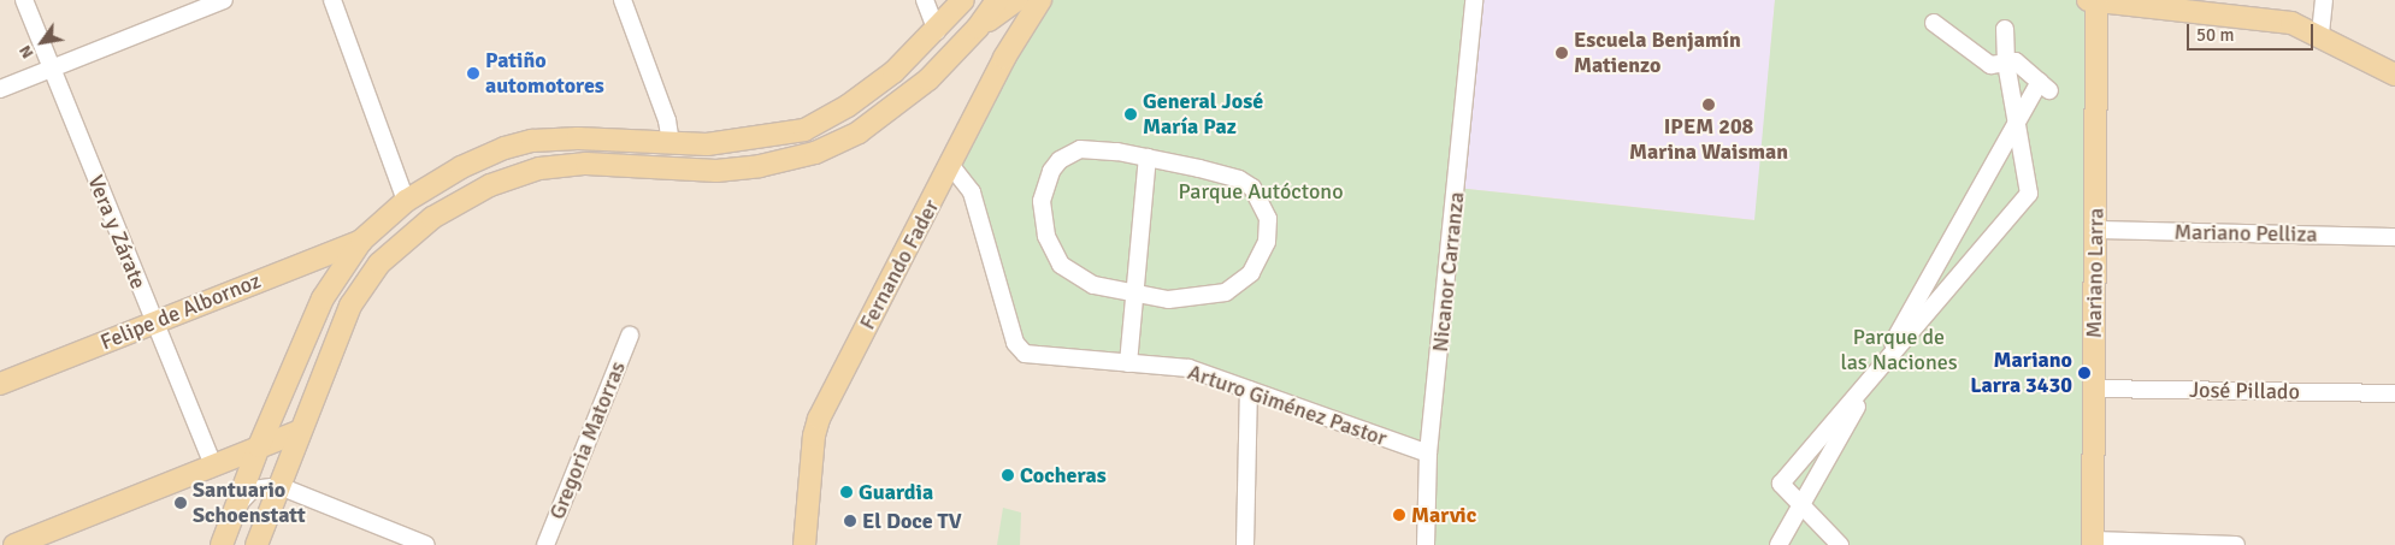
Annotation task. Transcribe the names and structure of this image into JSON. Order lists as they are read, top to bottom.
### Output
{
  "streets": {
    "main road": ["Fernando Fader", "Mariano Larra", "Felipe de Albornoz"],
    "street": [
      "Vera y Zárate",
      "Mariano Pelliza",
      "Nicanor Carranza",
      "José Pillado",
      "Arturo Giménez Pastor",
      "Gregoria Matorras"
    ]
  },
  "crossings": [
    ["Vera y Zárate", "Felipe de Albornoz"],
    ["Mariano Pelliza", "Mariano Larra"],
    ["Fernando Fader", "Arturo Giménez Pastor"],
    ["Nicanor Carranza", "Arturo Giménez Pastor"],
    ["Mariano Larra", "José Pillado"]
  ],
  "parks": ["Parque Autóctono", "Parque de las Naciones"],
  "places": [
    "Escuela Benjamín Matienzo",
    "Patiño automotores",
    "IPEM 208 Marina Waisman",
    "General José María Paz",
    "Mariano Larra 3430",
    "Cocheras",
    "Guardia",
    "Santuario Schoenstatt",
    "Marvic",
    "El Doce TV"
  ],
  "scale_bar": "50 m",
  "north": "bottom left"
}
